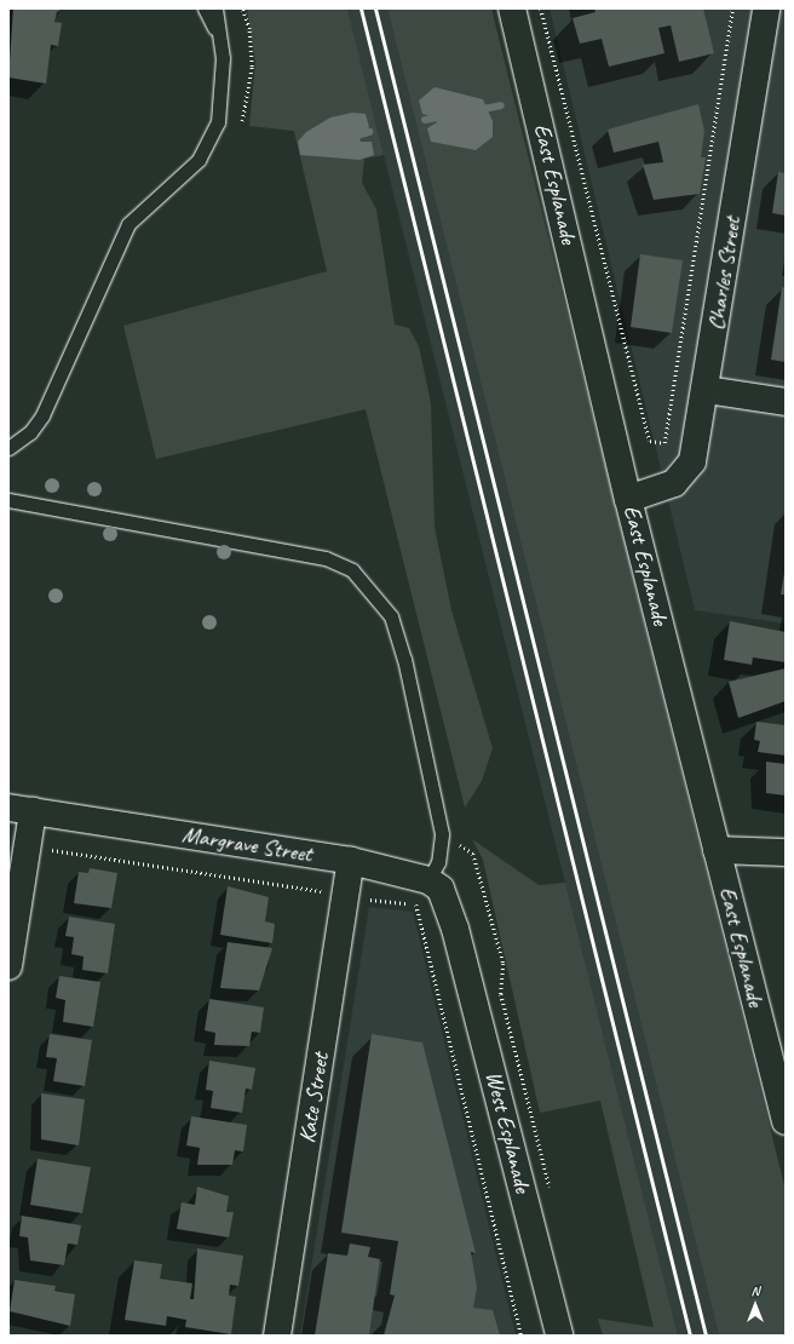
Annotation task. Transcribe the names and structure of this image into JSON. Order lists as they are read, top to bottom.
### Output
{
  "streets": {
    "street": [
      "East Esplanade",
      "Charles Street",
      "Margrave Street",
      "Kate Street",
      "West Esplanade"
    ]
  },
  "crossings": [
    ["East Esplanade", "Charles Street"],
    ["Margrave Street", "Kate Street"],
    ["Margrave Street", "West Esplanade"]
  ],
  "north": "top"
}
